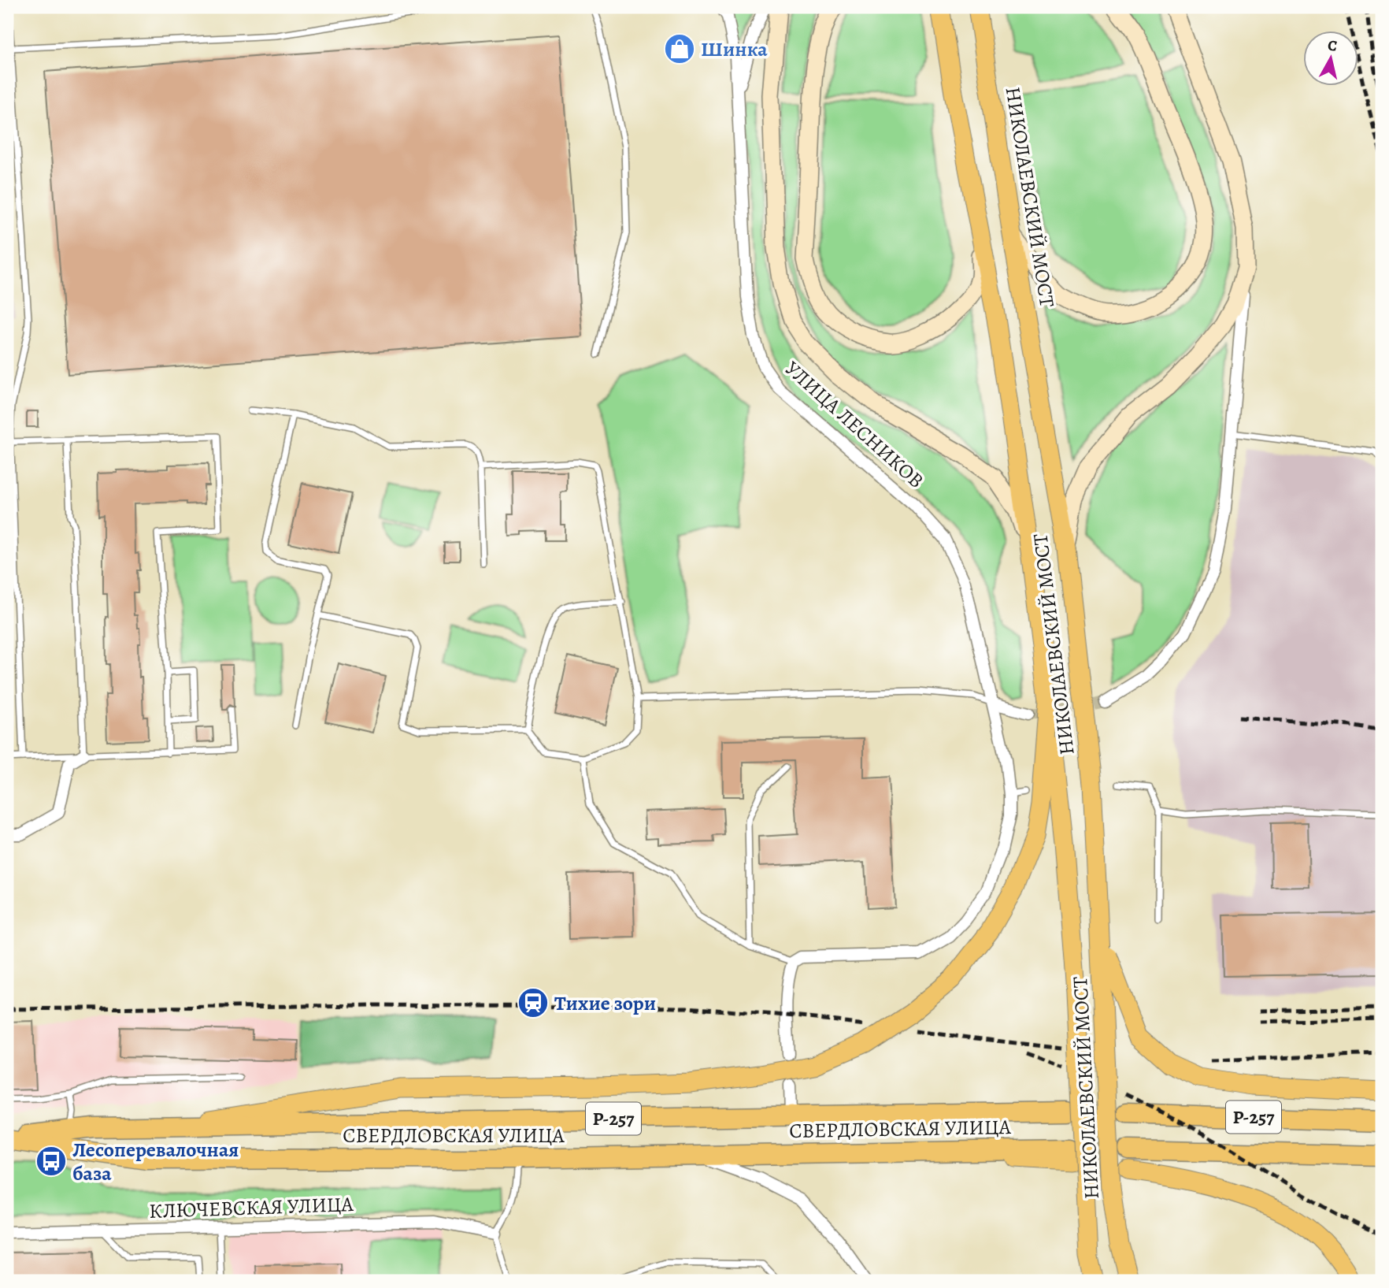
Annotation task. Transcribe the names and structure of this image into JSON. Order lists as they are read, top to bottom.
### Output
{
  "streets": {
    "highway": ["Р-257", "СВЕРДЛОВСКАЯ УЛИЦА"],
    "main road": ["НИКОЛАЕВСКИЙ МОСТ"],
    "street": ["УЛИЦА ЛЕСНИКОВ", "КЛЮЧЕВСКАЯ УЛИЦА"]
  },
  "places": {
    "shop": ["Шинка"],
    "station": ["Тихие зори"],
    "bus stop": ["Лесоперевалочная база"]
  },
  "north": "top"
}
